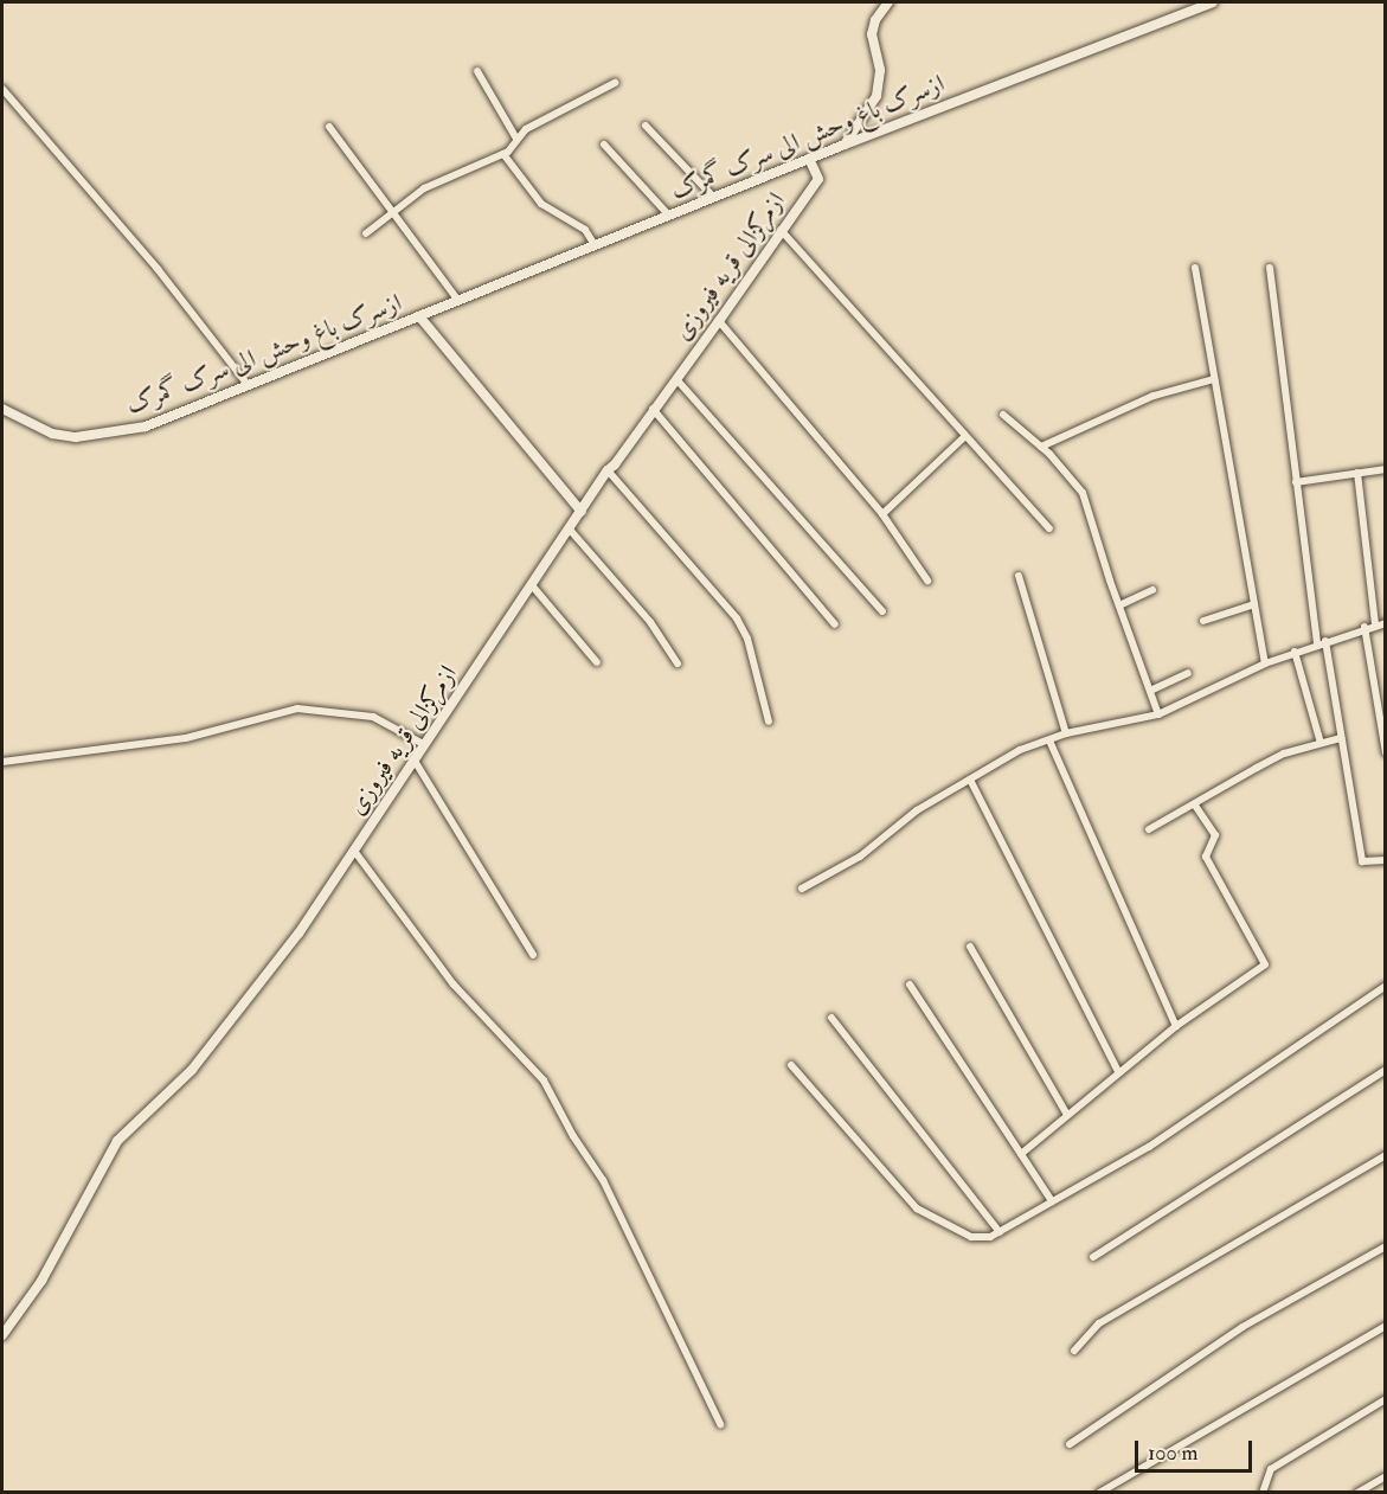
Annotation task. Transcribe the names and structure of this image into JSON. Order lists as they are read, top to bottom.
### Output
{
  "streets": {
    "main road": ["ازسرک باغ وحش الی سرک گمرک", "ازمرکزالی قریه فیروزی"]
  },
  "crossings": [
    ["ازسرک باغ وحش الی سرک گمرک", "ازمرکزالی قریه فیروزی"]
  ],
  "scale_bar": "100 m"
}
